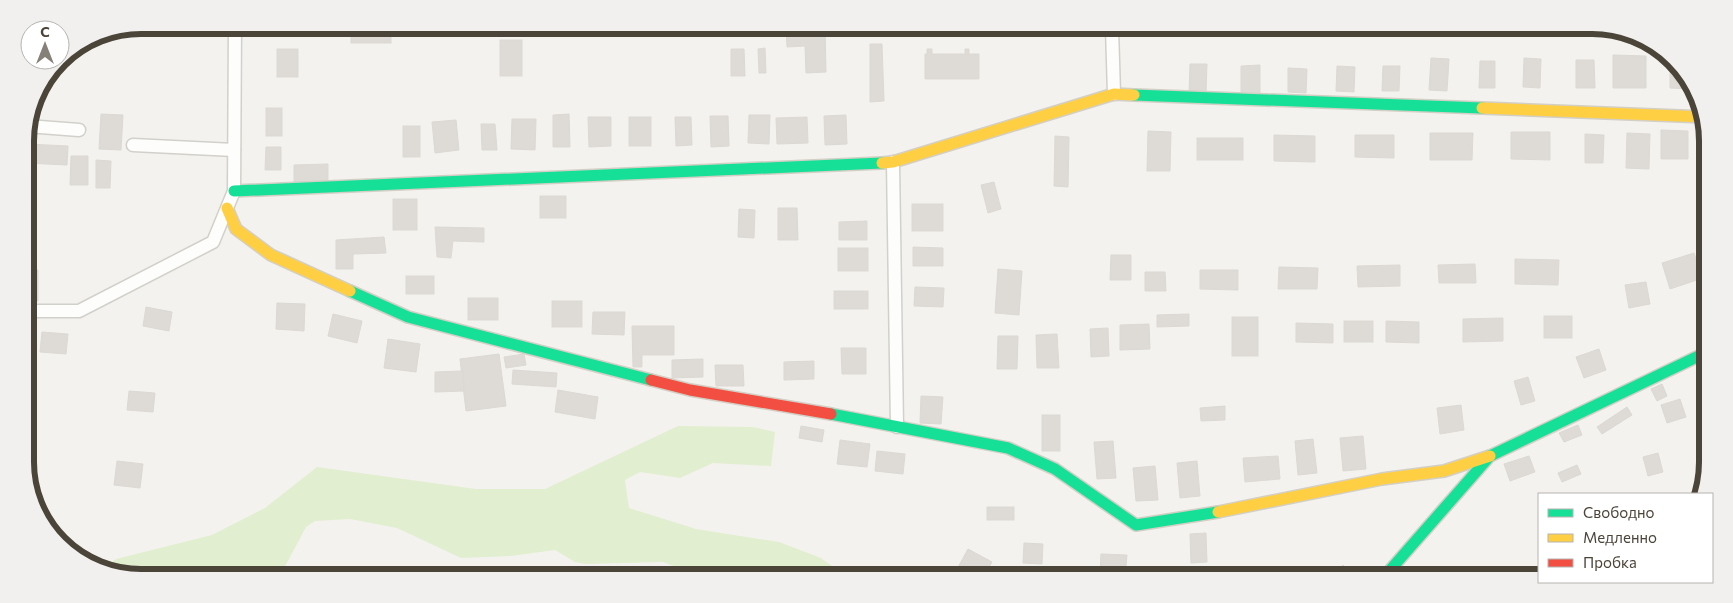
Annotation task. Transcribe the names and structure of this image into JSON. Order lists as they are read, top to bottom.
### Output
{
  "legend": ["Свободно", "Медленно", "Пробка"],
  "north": "top"
}
